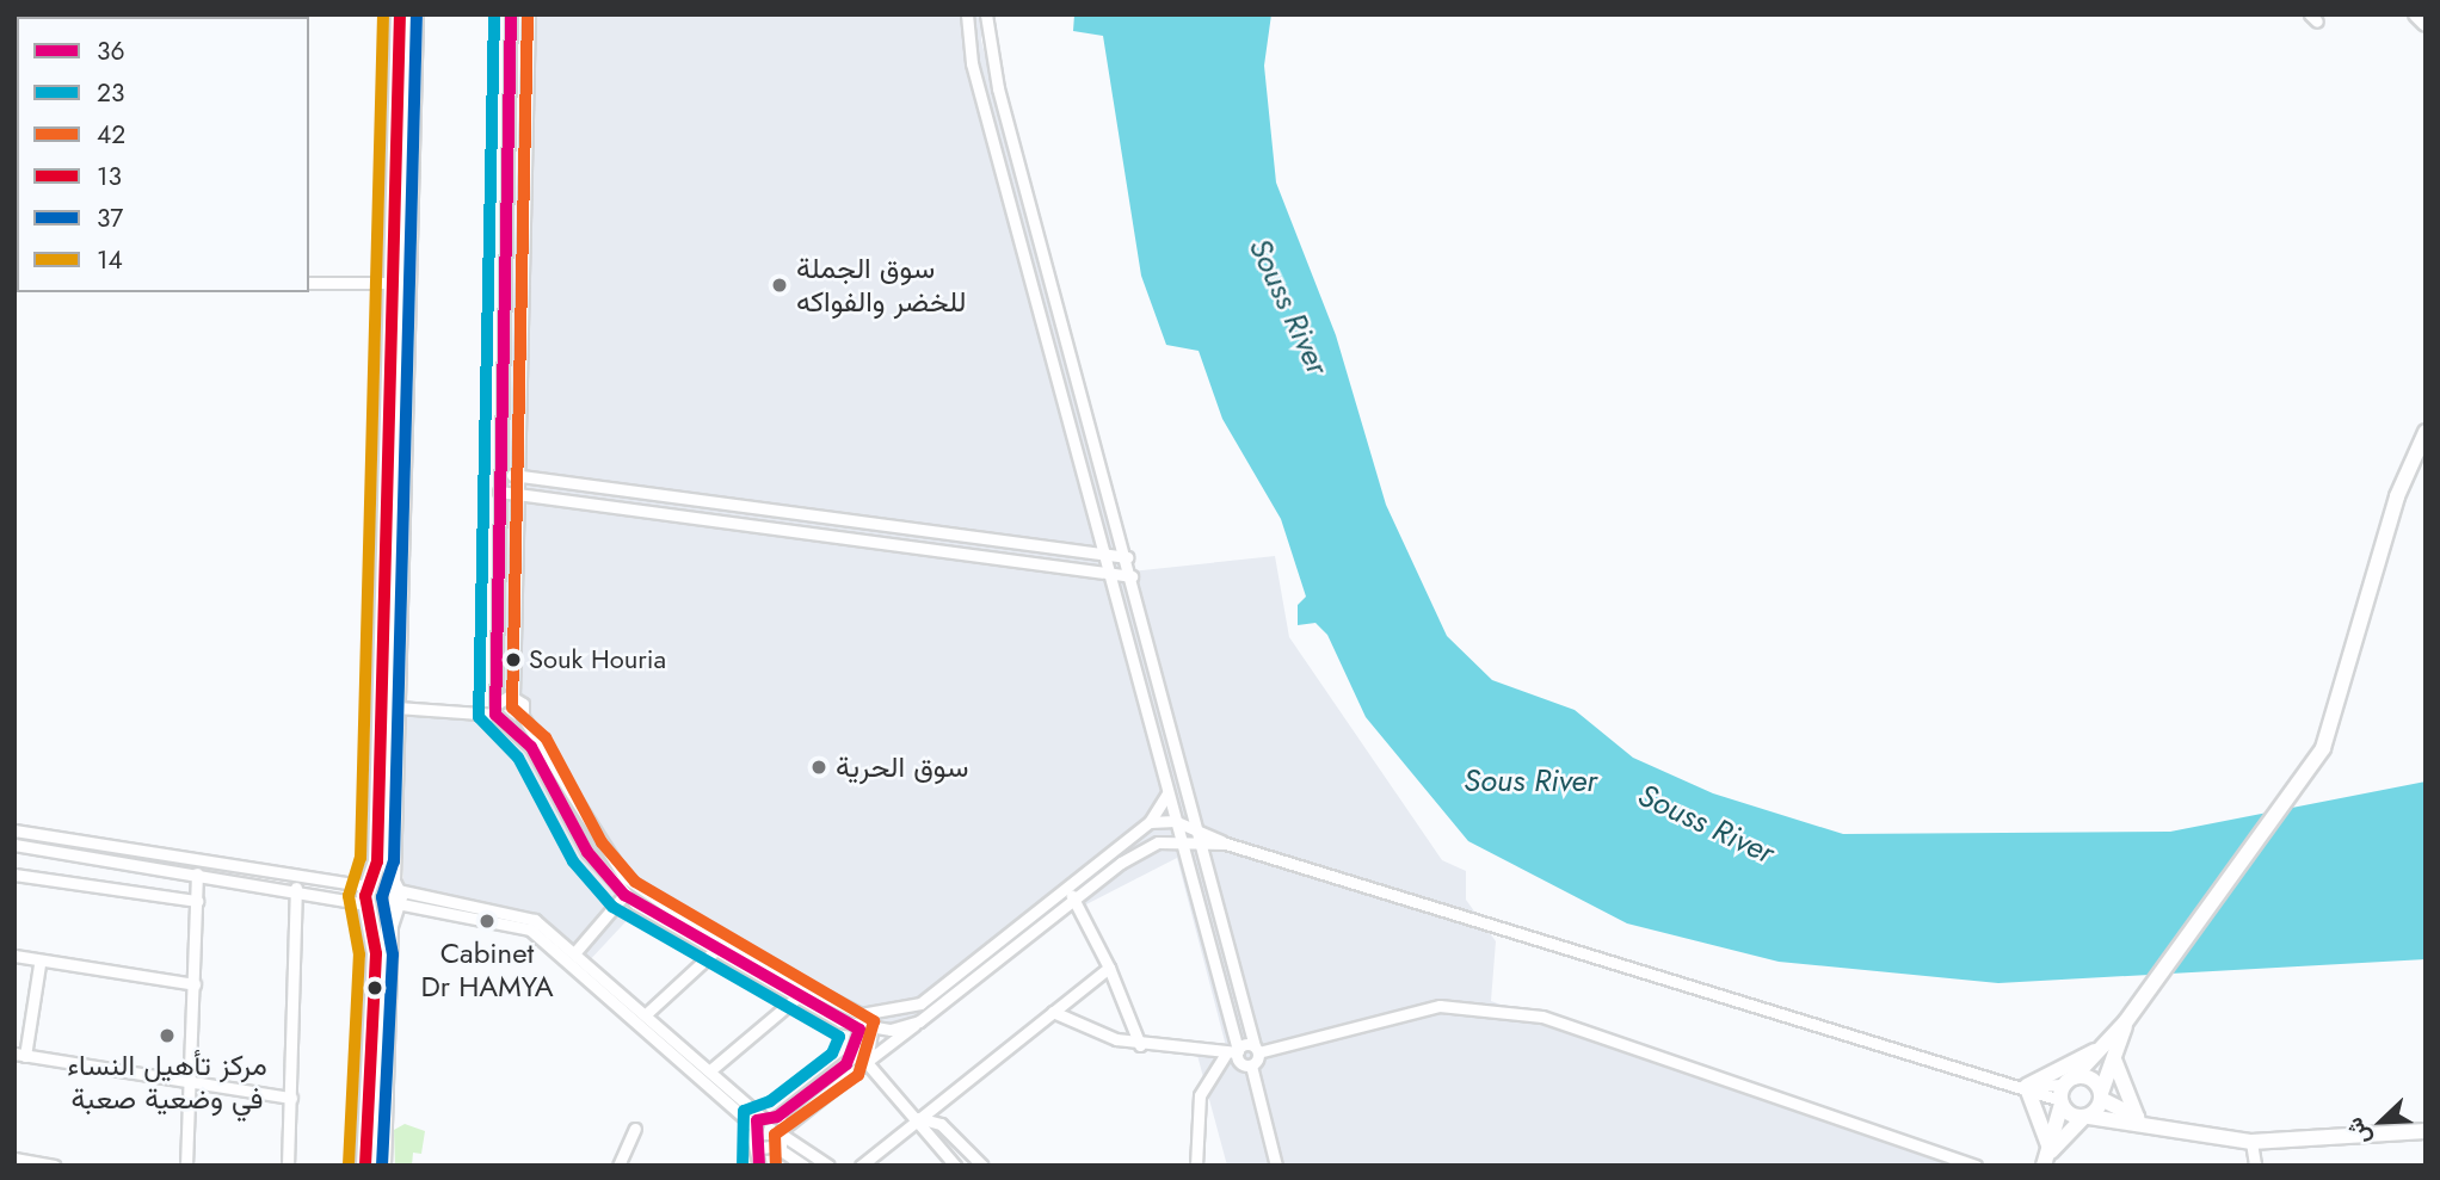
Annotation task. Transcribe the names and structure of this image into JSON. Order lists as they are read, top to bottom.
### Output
{
  "water": ["Souss River", "Sous River"],
  "places": [
    "سوق الجملة للخضر والفواكه",
    "Souk Houria",
    "سوق الحرية",
    "Cabinet Dr HAMYA",
    "مركز تأهيل النساء في وضعية صعبة"
  ],
  "lines": [
    "transit line 36",
    "transit line 23",
    "transit line 42",
    "transit line 13",
    "transit line 37",
    "transit line 14"
  ],
  "legend": [
    "36",
    "23",
    "42",
    "13",
    "37",
    "14"
  ],
  "north": "bottom left"
}
